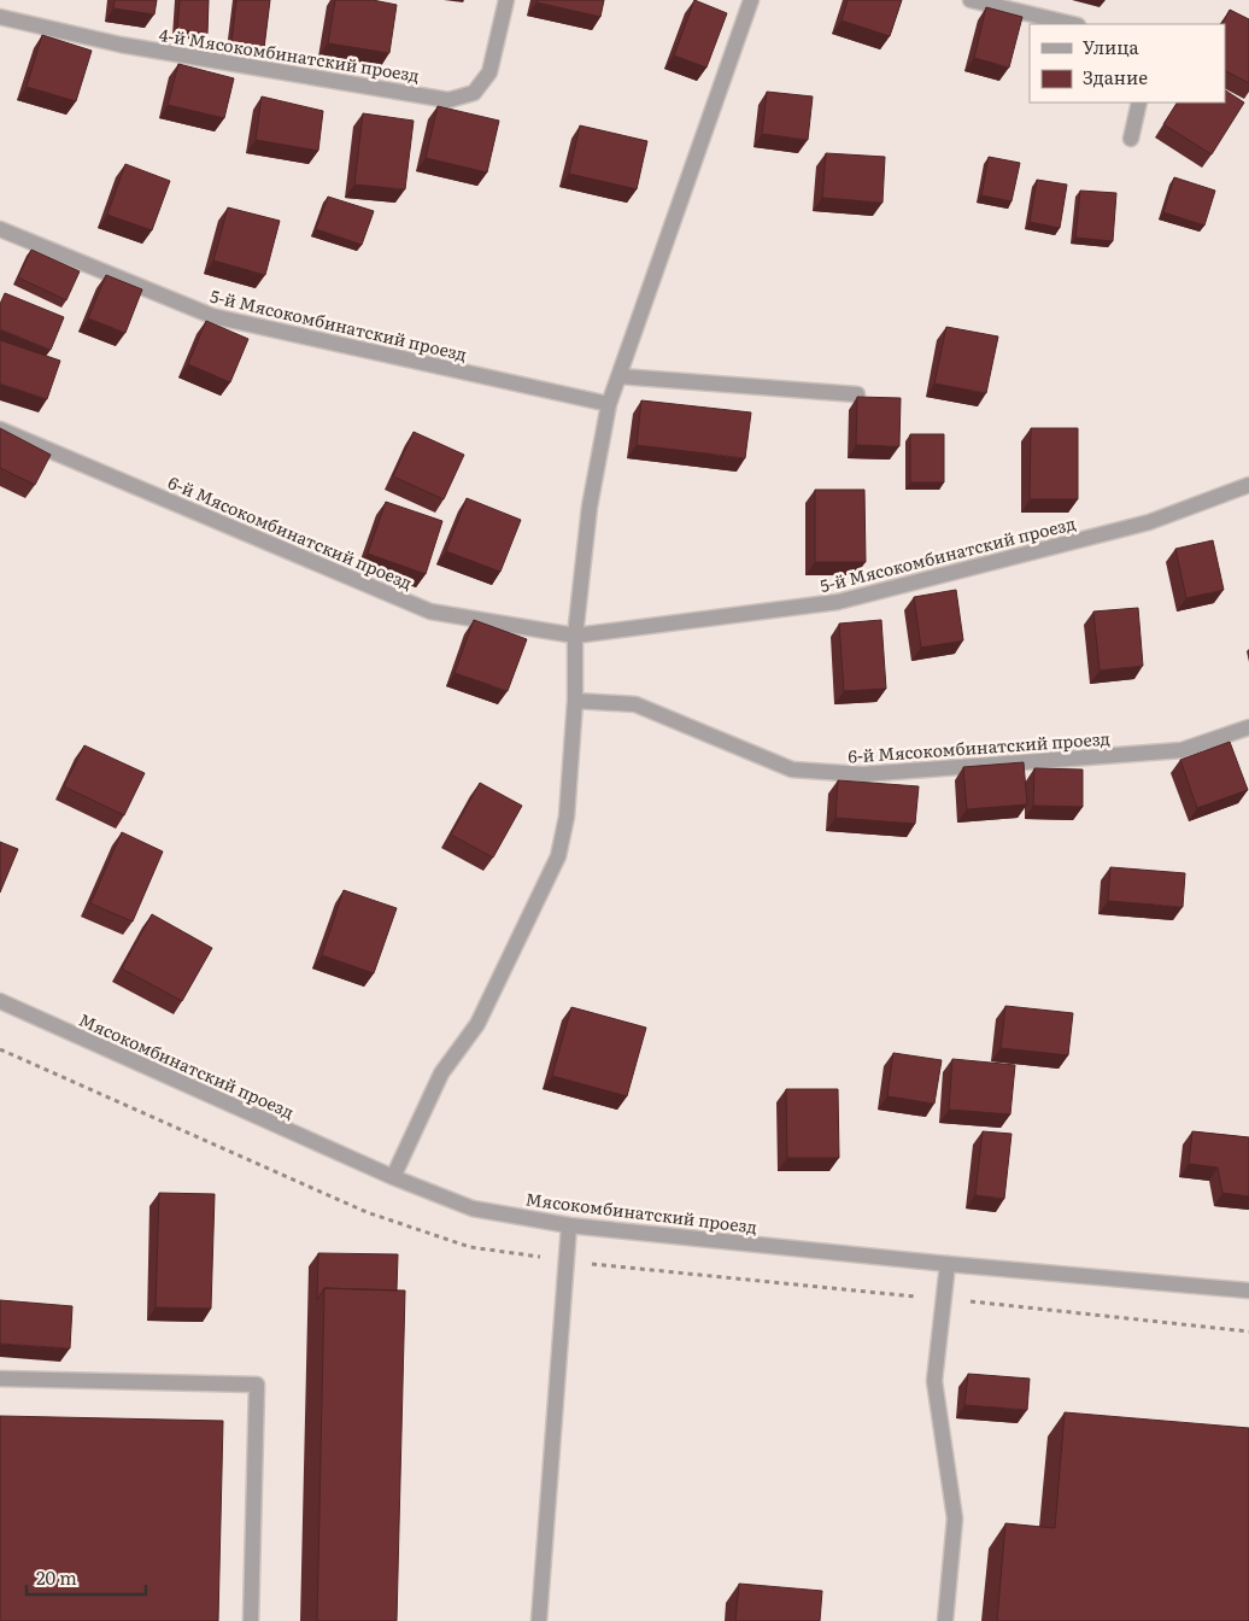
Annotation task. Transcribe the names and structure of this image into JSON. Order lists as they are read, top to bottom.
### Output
{
  "streets": {
    "street": [
      "4-й Мясокомбинатский проезд",
      "5-й Мясокомбинатский проезд",
      "6-й Мясокомбинатский проезд",
      "Мясокомбинатский проезд"
    ]
  },
  "crossings": [
    ["5-й Мясокомбинатский проезд", "6-й Мясокомбинатский проезд"]
  ],
  "legend": ["Улица", "Здание"],
  "scale_bar": "20 m"
}
